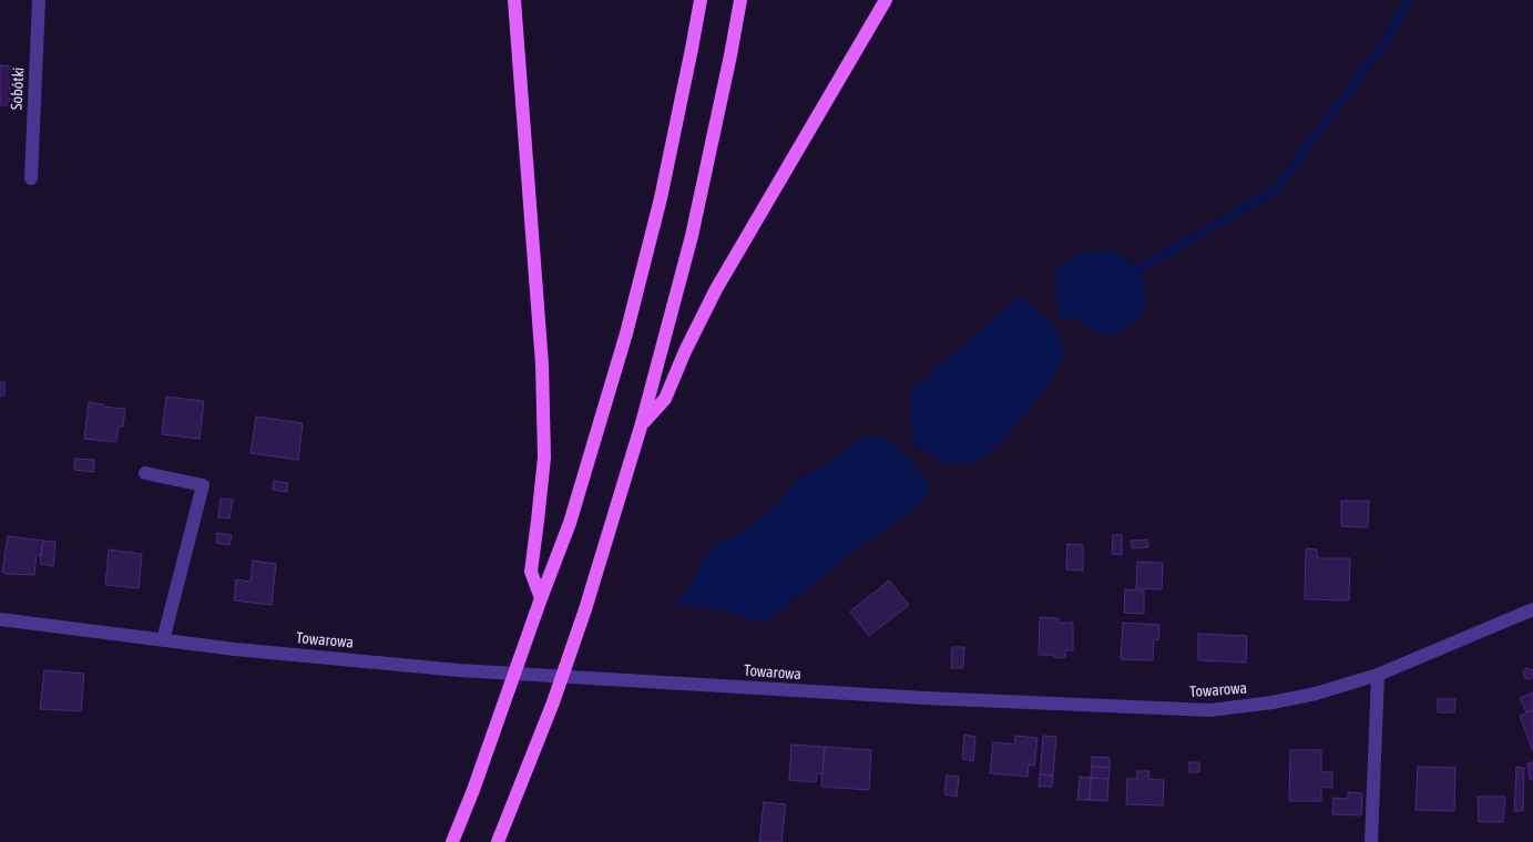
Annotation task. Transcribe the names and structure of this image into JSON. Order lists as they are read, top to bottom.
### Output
{
  "streets": {
    "street": ["Sobótki", "Towarowa"]
  }
}
